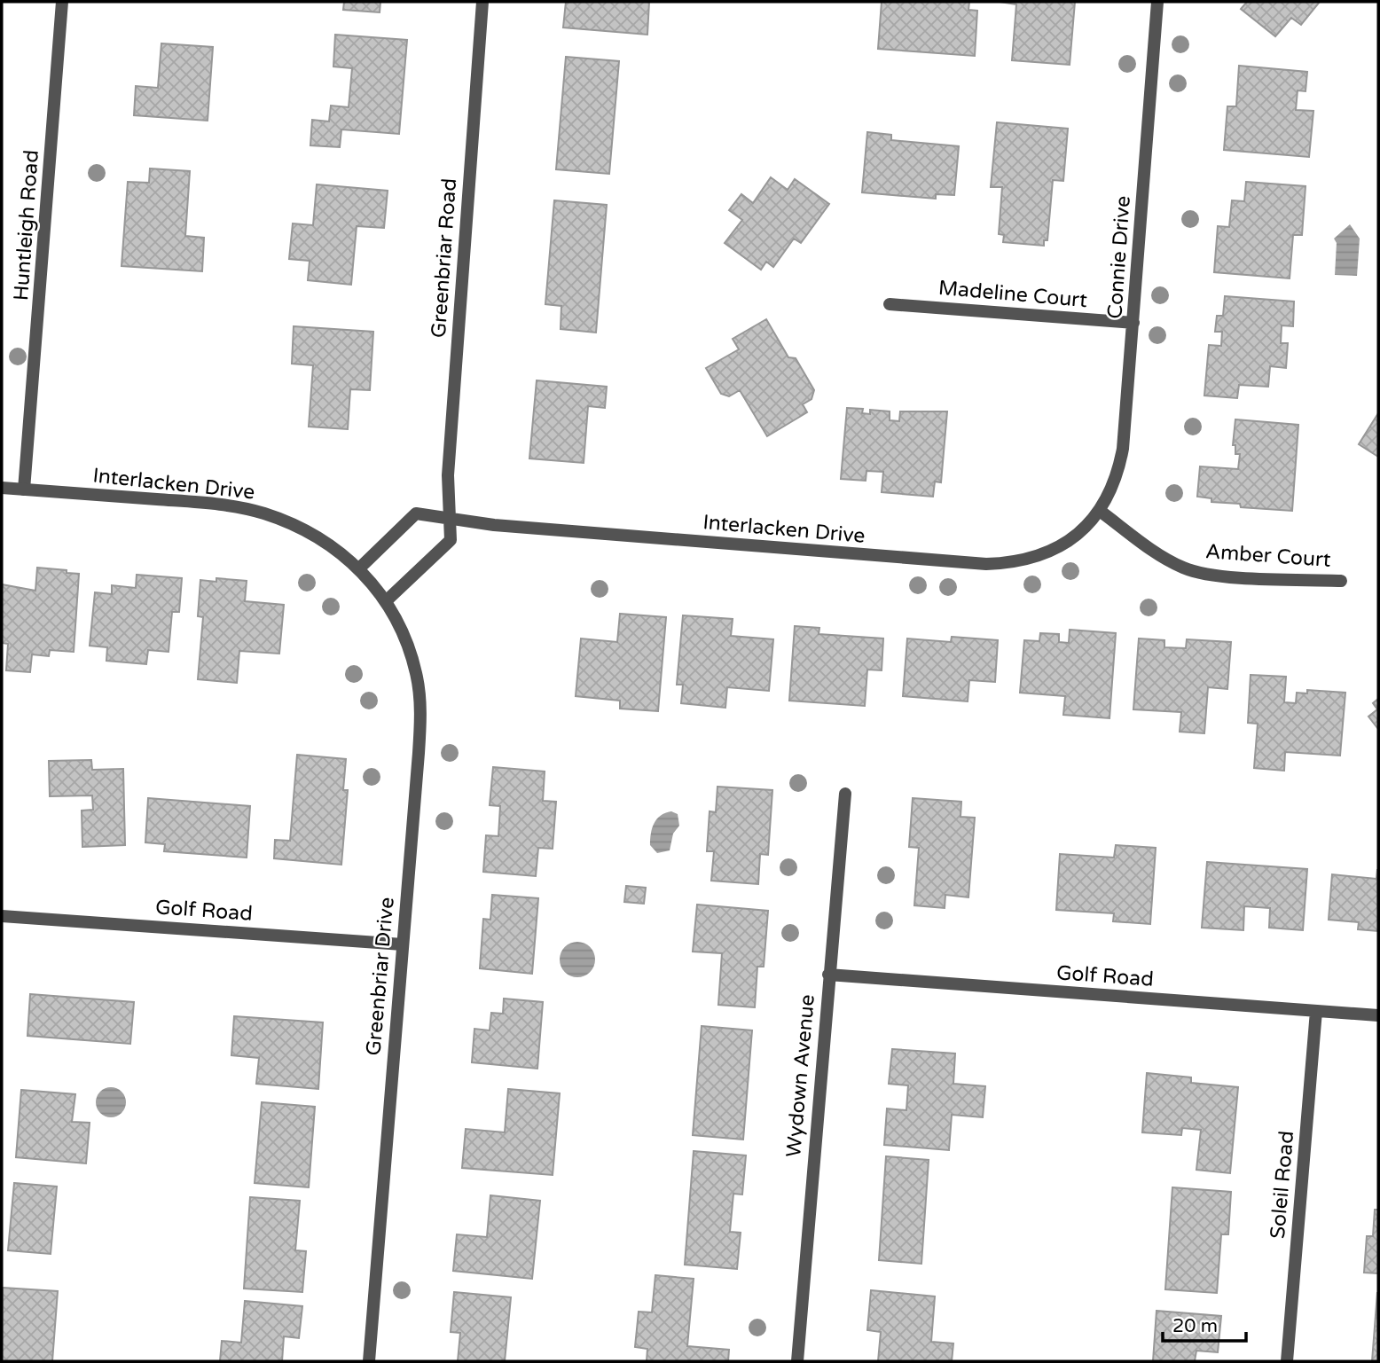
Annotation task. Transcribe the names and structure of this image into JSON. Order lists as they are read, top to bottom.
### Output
{
  "streets": {
    "street": [
      "Huntleigh Road",
      "Connie Drive",
      "Greenbriar Road",
      "Madeline Court",
      "Interlacken Drive",
      "Amber Court",
      "Golf Road",
      "Greenbriar Drive",
      "Wydown Avenue",
      "Soleil Road"
    ]
  },
  "crossings": [
    ["Huntleigh Road", "Interlacken Drive"],
    ["Connie Drive", "Madeline Court"],
    ["Connie Drive", "Interlacken Drive"],
    ["Connie Drive", "Amber Court"],
    ["Greenbriar Road", "Interlacken Drive"],
    ["Greenbriar Road", "Greenbriar Drive"],
    ["Interlacken Drive", "Amber Court"],
    ["Interlacken Drive", "Greenbriar Drive"],
    ["Golf Road", "Greenbriar Drive"],
    ["Golf Road", "Wydown Avenue"],
    ["Golf Road", "Soleil Road"]
  ],
  "scale_bar": "20 m"
}
